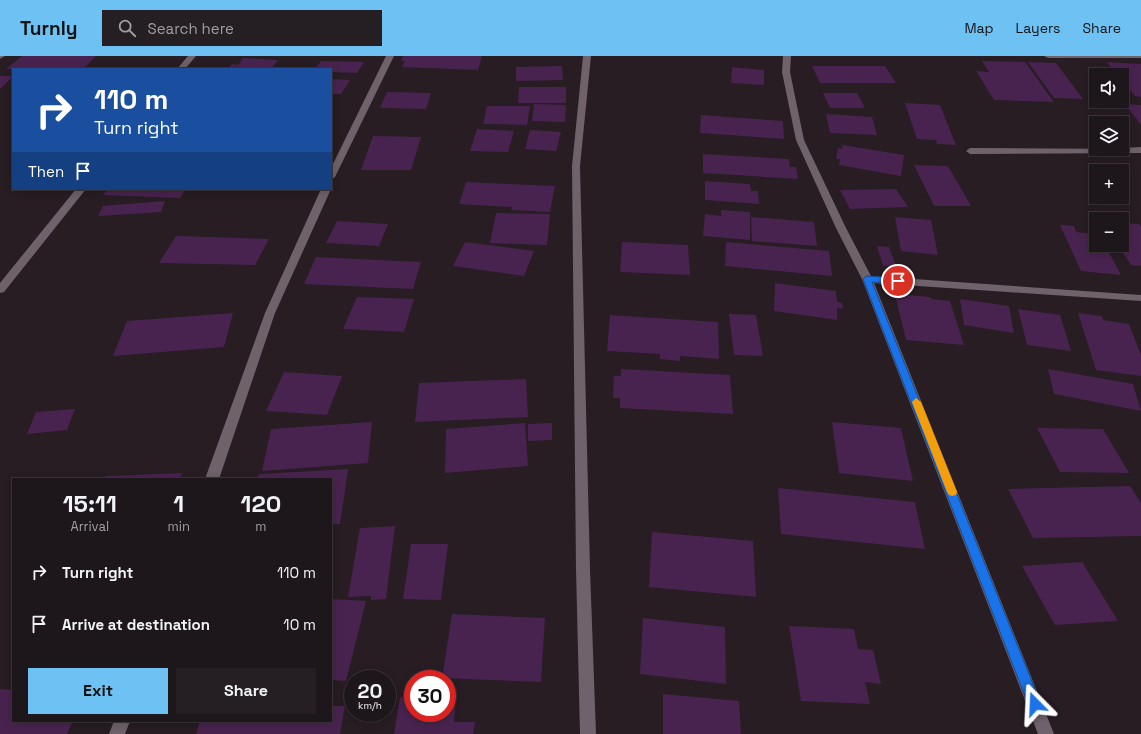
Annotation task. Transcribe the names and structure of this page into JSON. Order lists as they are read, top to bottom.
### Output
{
  "page": {
    "header": "Turnly",
    "search": "Search here",
    "nav": ["Map", "Layers", "Share"],
    "map_buttons": ["+", "−"],
    "turn": ["110 m", "Turn right"],
    "then": "Then",
    "eta": [
      "15:11",
      "Arrival",
      "1",
      "min",
      "120",
      "m"
    ],
    "list": [
      {
        "name": "Turn right",
        "value": "110 m"
      },
      {
        "name": "Arrive at destination",
        "value": "10 m"
      }
    ],
    "buttons": ["Exit", "Share"],
    "speed": "20 km/h",
    "limit": "30"
  }
}
